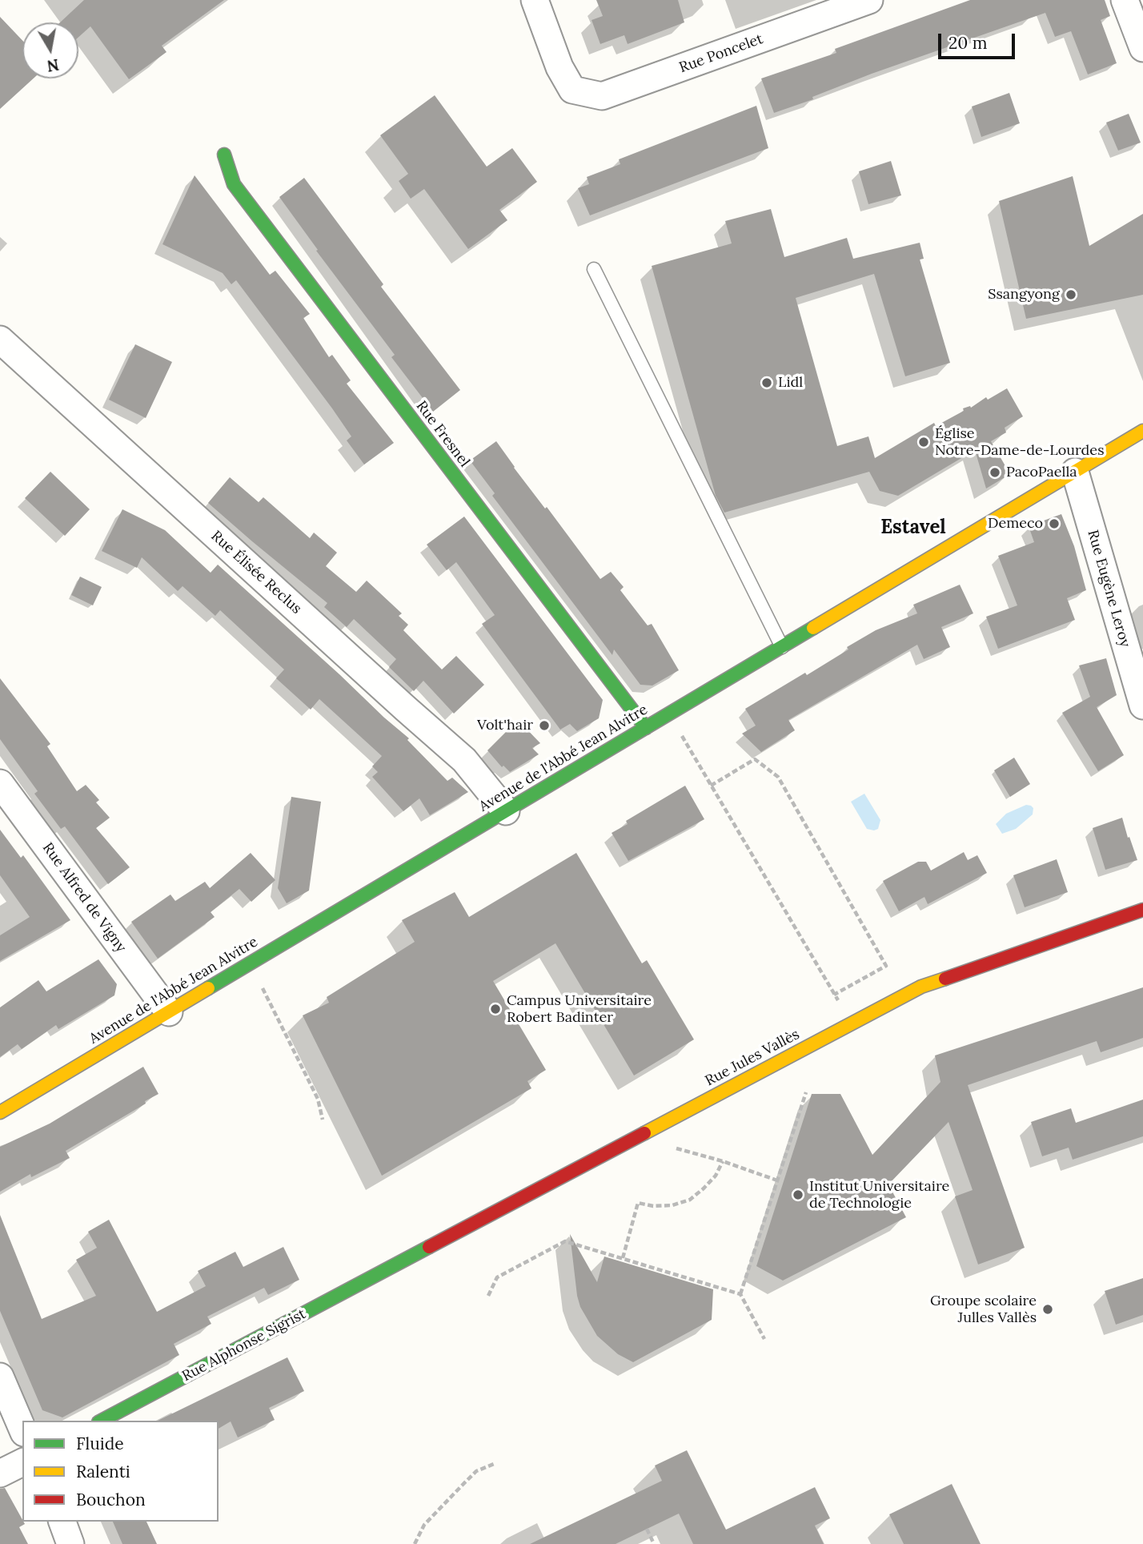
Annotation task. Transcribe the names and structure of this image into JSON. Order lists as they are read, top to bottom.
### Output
{
  "streets": {
    "street": [
      "Rue Poncelet",
      "Rue Fresnel",
      "Rue Élisée Reclus",
      "Rue Eugène Leroy",
      "Avenue de l'Abbé Jean Alvitre",
      "Rue Alfred de Vigny",
      "Rue Jules Vallès",
      "Rue Alphonse Sigrist"
    ]
  },
  "crossings": [
    ["Rue Fresnel", "Avenue de l'Abbé Jean Alvitre"],
    ["Rue Élisée Reclus", "Avenue de l'Abbé Jean Alvitre"],
    ["Rue Eugène Leroy", "Avenue de l'Abbé Jean Alvitre"],
    ["Avenue de l'Abbé Jean Alvitre", "Rue Alfred de Vigny"],
    ["Rue Jules Vallès", "Rue Alphonse Sigrist"]
  ],
  "districts": ["Estavel"],
  "places": [
    "Ssangyong",
    "Lidl",
    "Église Notre-Dame-de-Lourdes",
    "PacoPaella",
    "Demeco",
    "Volt'hair",
    "Campus Universitaire Robert Badinter",
    "Institut Universitaire de Technologie",
    "Groupe scolaire Julles Vallès"
  ],
  "legend": ["Fluide", "Ralenti", "Bouchon"],
  "scale_bar": "20 m",
  "north": "bottom"
}
